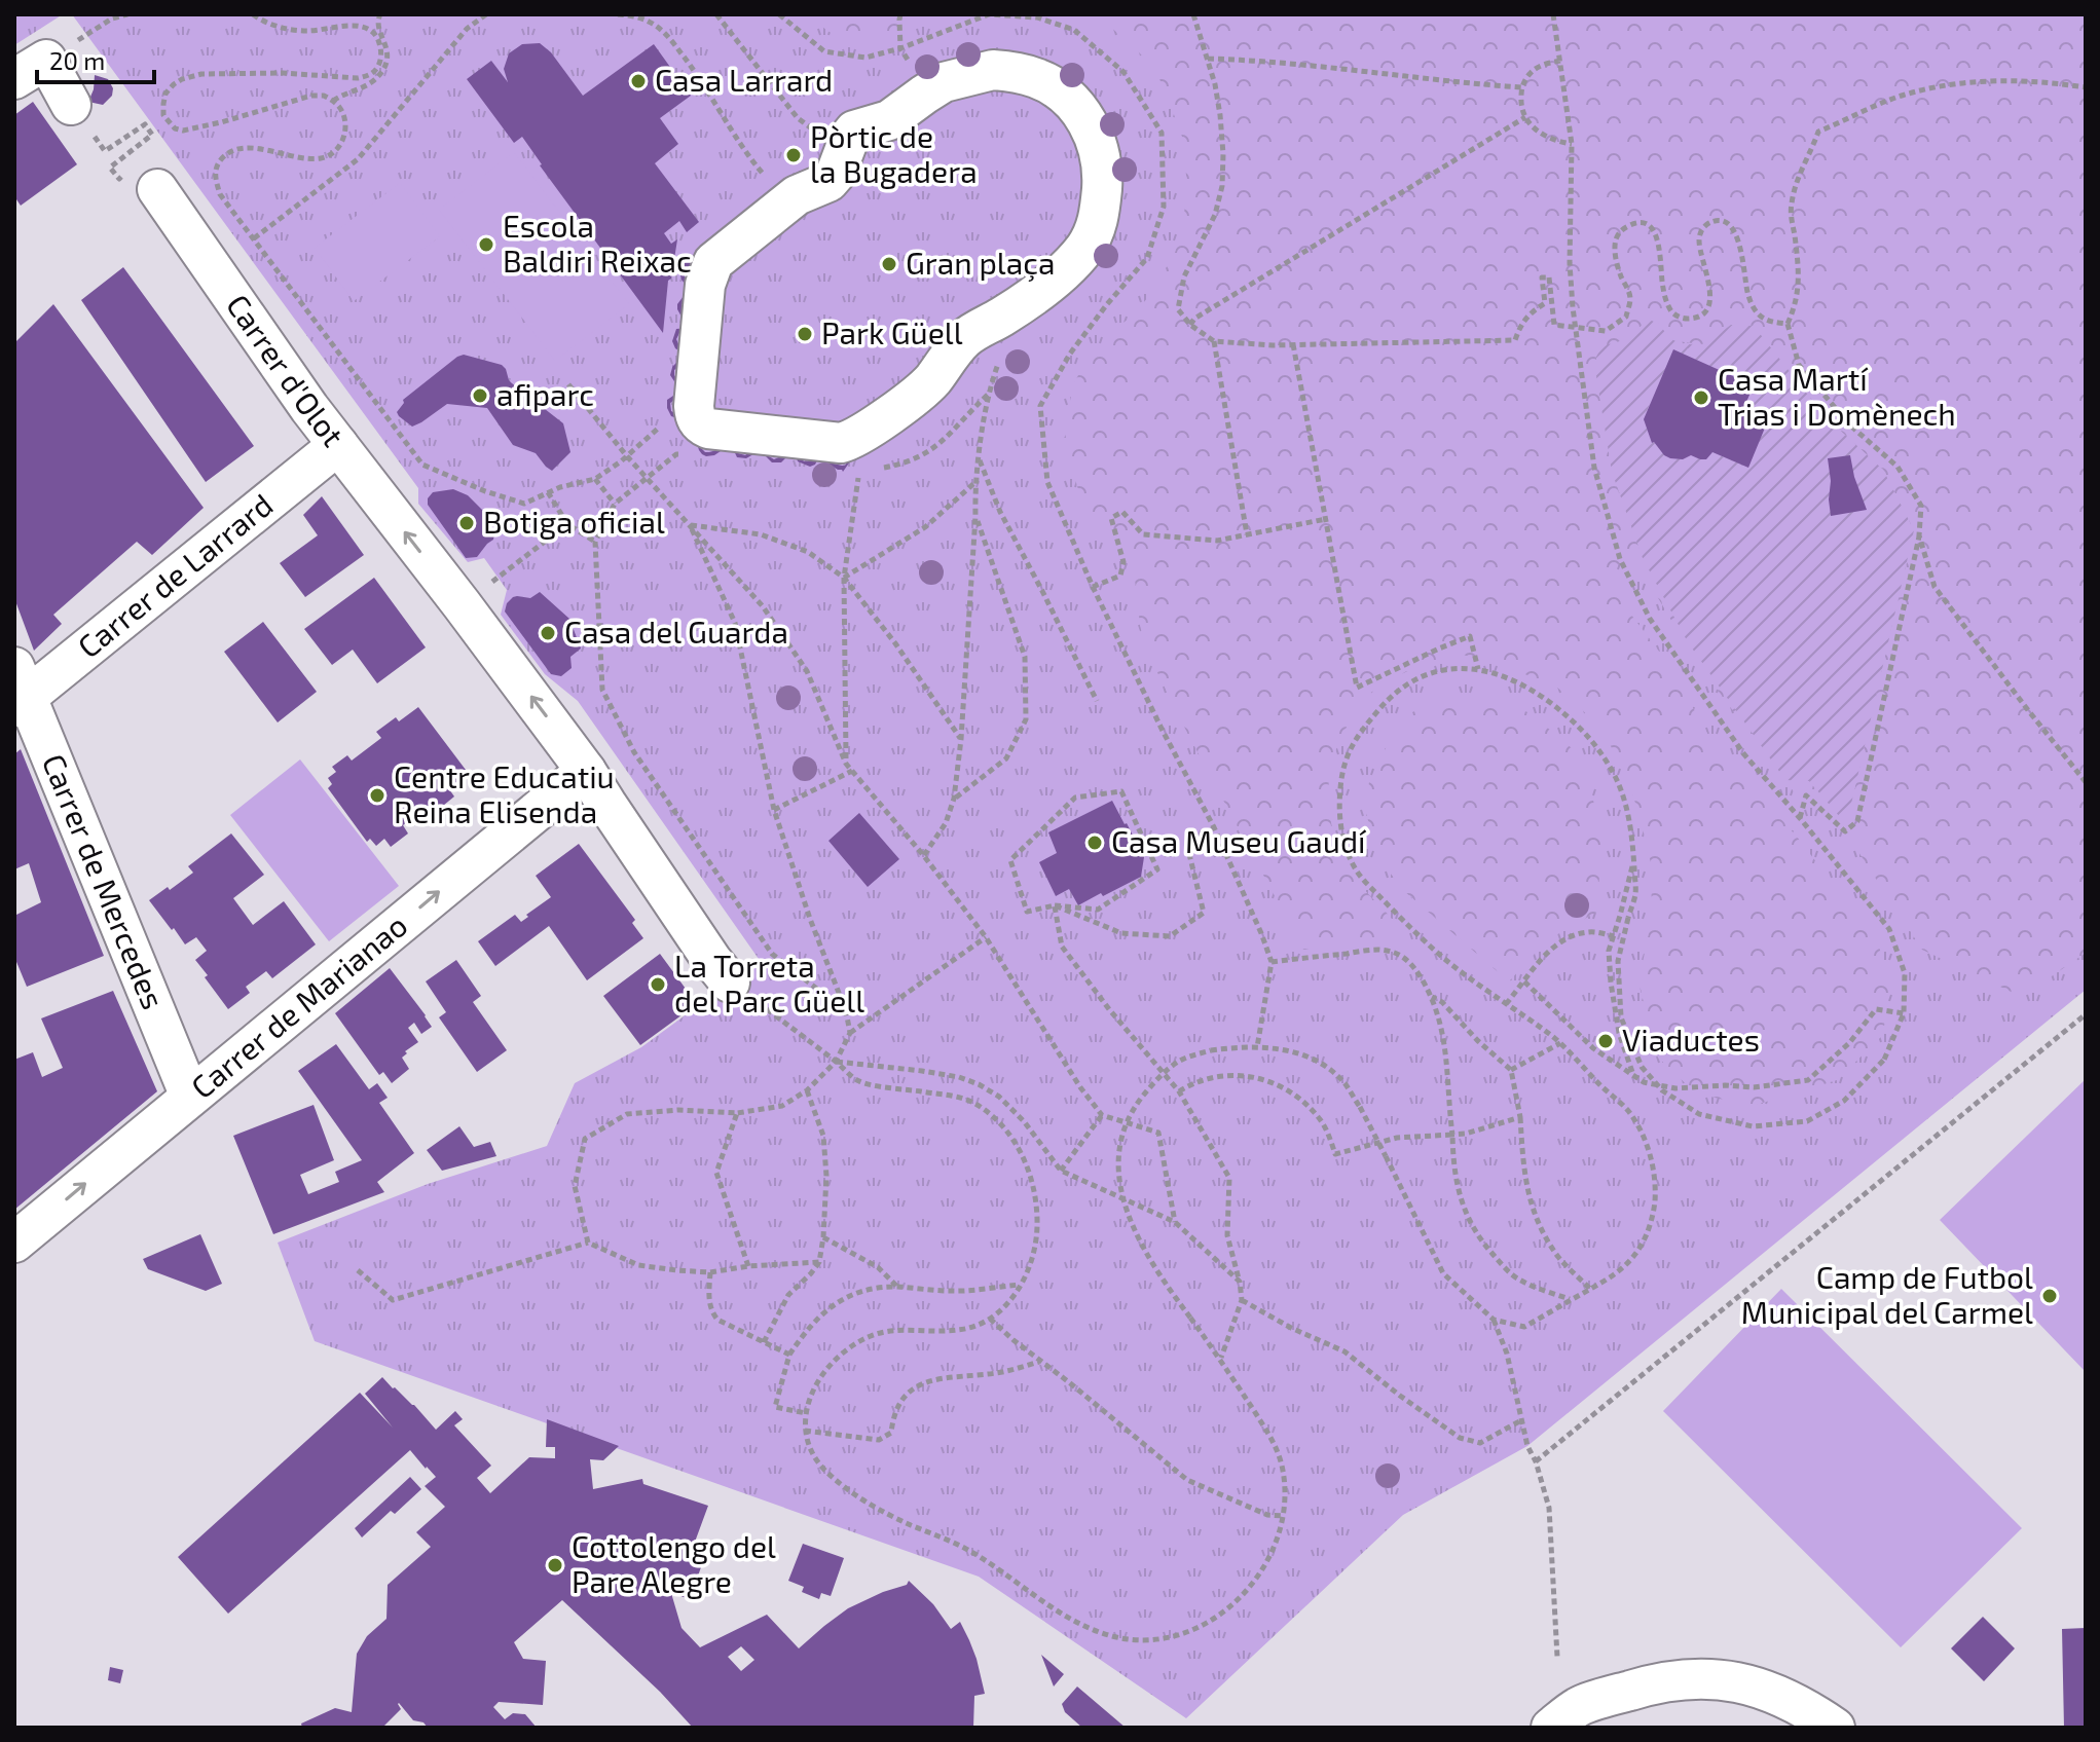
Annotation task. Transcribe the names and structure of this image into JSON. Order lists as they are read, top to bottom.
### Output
{
  "streets": {
    "street": [
      "Carrer d'Olot",
      "Carrer de Larrard",
      "Carrer de Mercedes",
      "Carrer de Marianao"
    ]
  },
  "crossings": [
    ["Carrer d'Olot", "Carrer de Larrard"],
    ["Carrer d'Olot", "Carrer de Marianao"],
    ["Carrer de Larrard", "Carrer de Mercedes"],
    ["Carrer de Mercedes", "Carrer de Marianao"]
  ],
  "one_way": ["Carrer d'Olot", "Carrer de Marianao"],
  "places": [
    "Casa Larrard",
    "Pòrtic de la Bugadera",
    "Escola Baldiri Reixac",
    "Gran plaça",
    "Park Güell",
    "afiparc",
    "Casa Martí Trias i Domènech",
    "Botiga oficial",
    "Casa del Guarda",
    "Centre Educatiu Reina Elisenda",
    "Casa Museu Gaudí",
    "La Torreta del Parc Güell",
    "Viaductes",
    "Camp de Futbol Municipal del Carmel",
    "Cottolengo del Pare Alegre"
  ],
  "scale_bar": "20 m"
}
